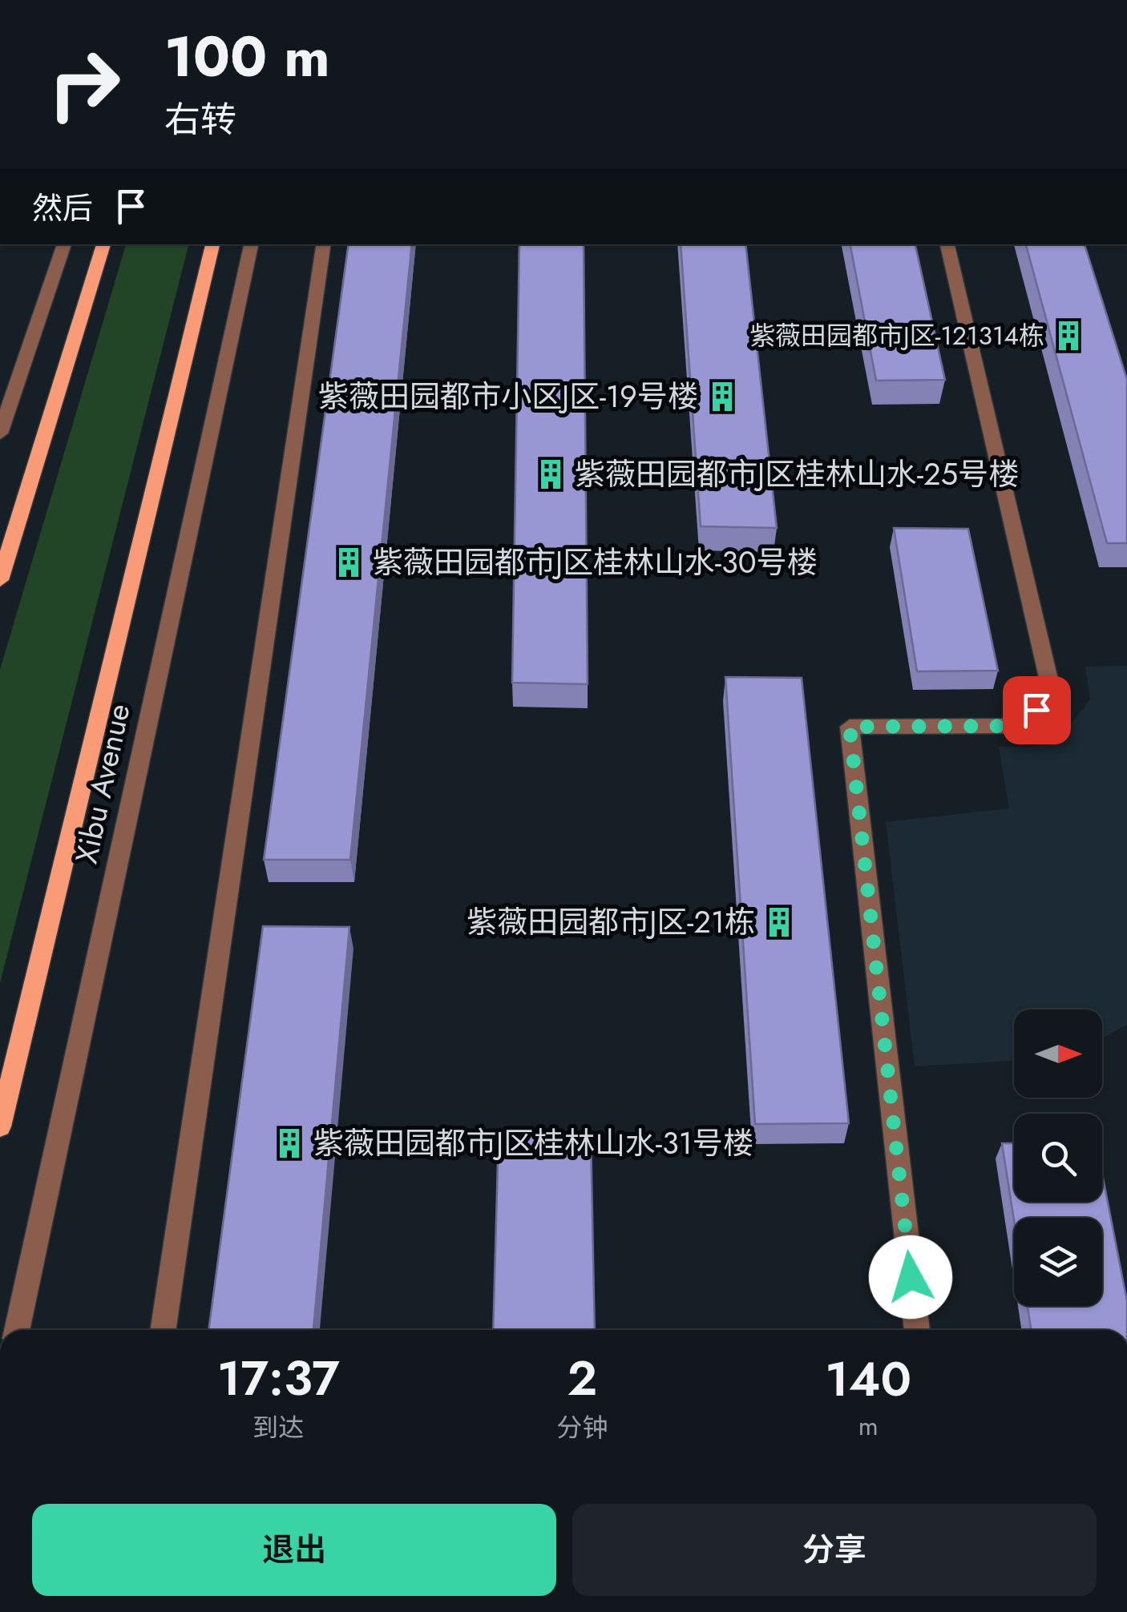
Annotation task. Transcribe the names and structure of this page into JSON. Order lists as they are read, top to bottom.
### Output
{
  "streets": {
    "main road": ["Xibu Avenue"]
  },
  "places": {
    "building": [
      "紫薇田园都市J区-121314栋",
      "紫薇田园都市小区J区-19号楼",
      "紫薇田园都市J区桂林山水-25号楼",
      "紫薇田园都市J区桂林山水-30号楼",
      "紫薇田园都市J区-21栋",
      "紫薇田园都市J区桂林山水-31号楼"
    ]
  },
  "north": "right",
  "page": {
    "turn": ["100 m", "右转"],
    "then": "然后",
    "eta": [
      "17:37",
      "到达",
      "2",
      "分钟",
      "140",
      "m"
    ],
    "buttons": ["退出", "分享"]
  }
}
